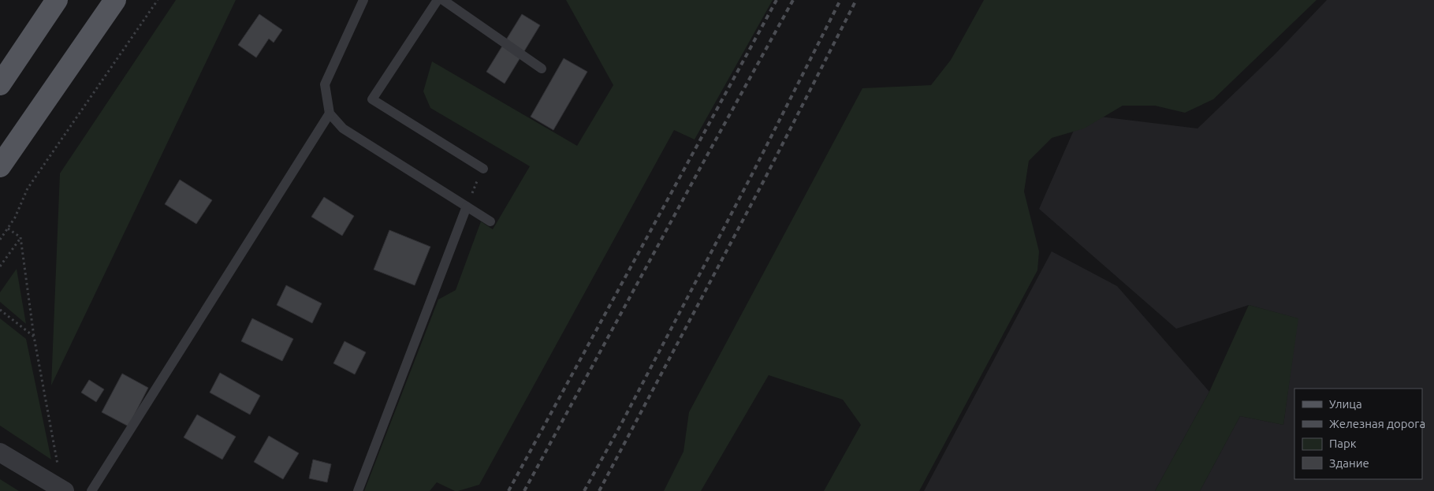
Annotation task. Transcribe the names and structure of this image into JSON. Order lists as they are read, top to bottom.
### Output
{
  "legend": [
    "Улица",
    "Железная дорога",
    "Парк",
    "Здание"
  ]
}
